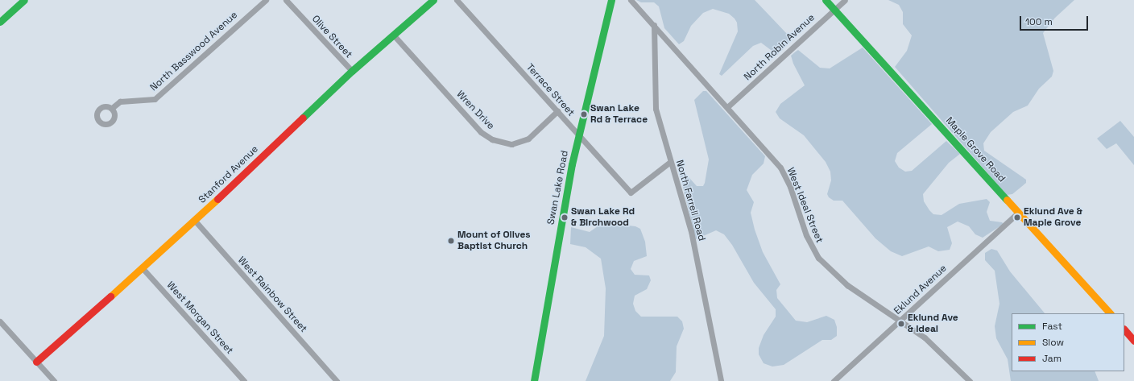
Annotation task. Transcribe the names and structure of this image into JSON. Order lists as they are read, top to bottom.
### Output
{
  "streets": {
    "street": [
      "Olive Street",
      "North Robin Avenue",
      "North Basswood Avenue",
      "Terrace Street",
      "Wren Drive",
      "Maple Grove Road",
      "Stanford Avenue",
      "Swan Lake Road",
      "North Farrell Road",
      "West Ideal Street",
      "Eklund Avenue",
      "West Rainbow Street",
      "West Morgan Street"
    ]
  },
  "crossings": [
    ["Olive Street", "Stanford Avenue"],
    ["North Robin Avenue", "Maple Grove Road"],
    ["North Robin Avenue", "West Ideal Street"],
    ["Terrace Street", "Wren Drive"],
    ["Terrace Street", "Swan Lake Road"],
    ["Terrace Street", "North Farrell Road"],
    ["Wren Drive", "Stanford Avenue"],
    ["Maple Grove Road", "Eklund Avenue"],
    ["Stanford Avenue", "West Rainbow Street"],
    ["Stanford Avenue", "West Morgan Street"],
    ["North Farrell Road", "West Ideal Street"],
    ["West Ideal Street", "Eklund Avenue"]
  ],
  "places": [
    "Swan Lake Rd & Terrace",
    "Swan Lake Rd & Birchwood",
    "Eklund Ave & Maple Grove",
    "Mount of Olives Baptist Church",
    "Eklund Ave & Ideal"
  ],
  "legend": ["Fast", "Slow", "Jam"],
  "scale_bar": "100 m"
}
